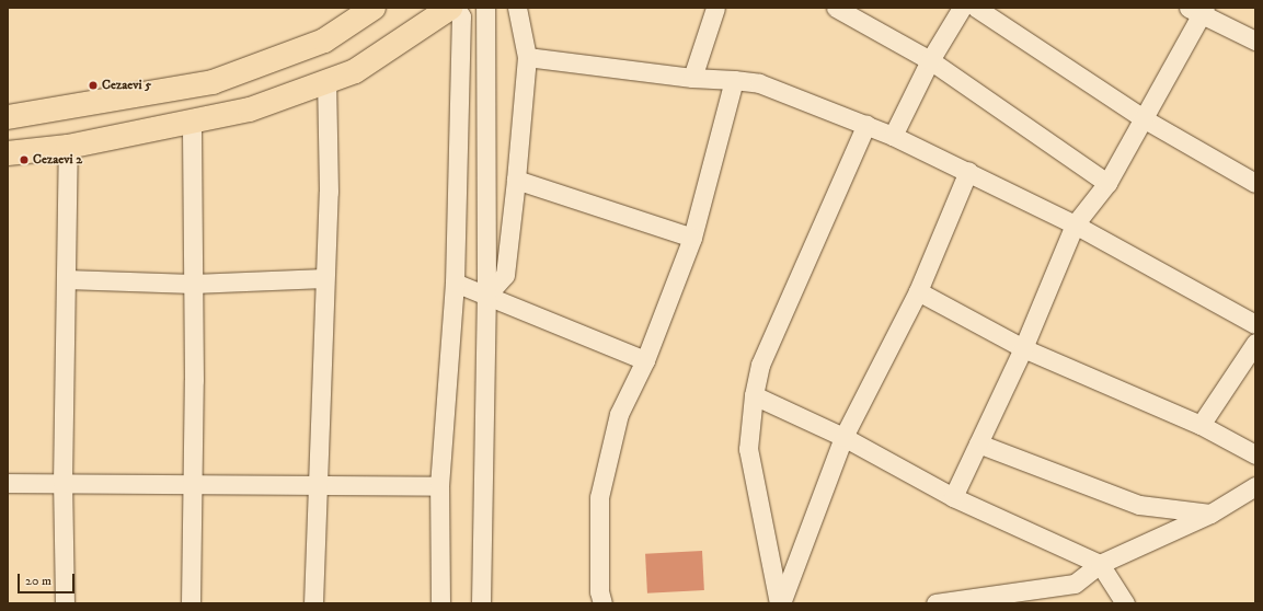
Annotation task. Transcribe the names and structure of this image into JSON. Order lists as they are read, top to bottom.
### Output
{
  "places": ["Cezaevi 5", "Cezaevi 2"],
  "scale_bar": "20 m"
}
